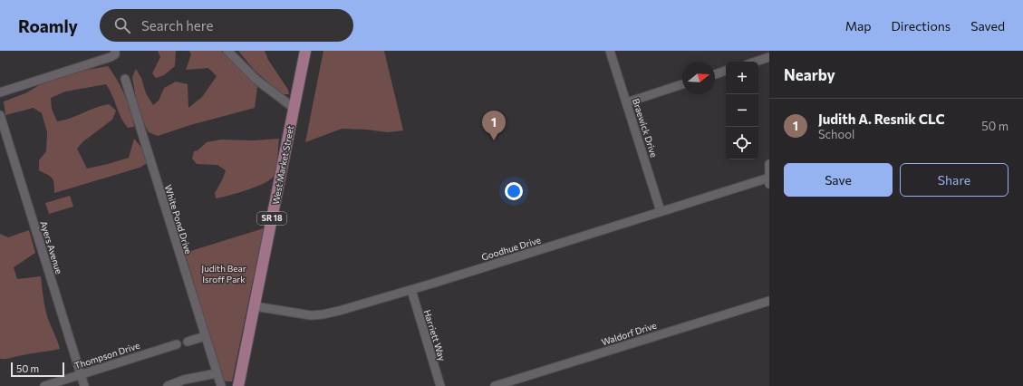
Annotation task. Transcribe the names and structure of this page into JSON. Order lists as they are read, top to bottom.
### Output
{
  "streets": {
    "main road": ["West Market Street", "SR 18"],
    "street": [
      "Braewick Drive",
      "White Pond Drive",
      "Ayers Avenue",
      "Goodhue Drive",
      "Waldorf Drive",
      "Harriett Way",
      "Thompson Drive"
    ]
  },
  "crossings": [
    ["Braewick Drive", "Goodhue Drive"],
    ["West Market Street", "Goodhue Drive"],
    ["Ayers Avenue", "Thompson Drive"],
    ["Goodhue Drive", "Harriett Way"]
  ],
  "parks": ["Judith Bear Isroff Park"],
  "scale_bar": "50 m",
  "north": "right",
  "page": {
    "header": "Roamly",
    "search": "Search here",
    "nav": ["Map", "Directions", "Saved"],
    "heading": "Nearby",
    "map_buttons": ["+", "−"],
    "list": [
      {
        "mark": "1",
        "name": "Judith A. Resnik CLC",
        "note": "School",
        "value": "50 m"
      }
    ],
    "pins": "1",
    "buttons": ["Save", "Share"],
    "scale": "50 m"
  }
}
